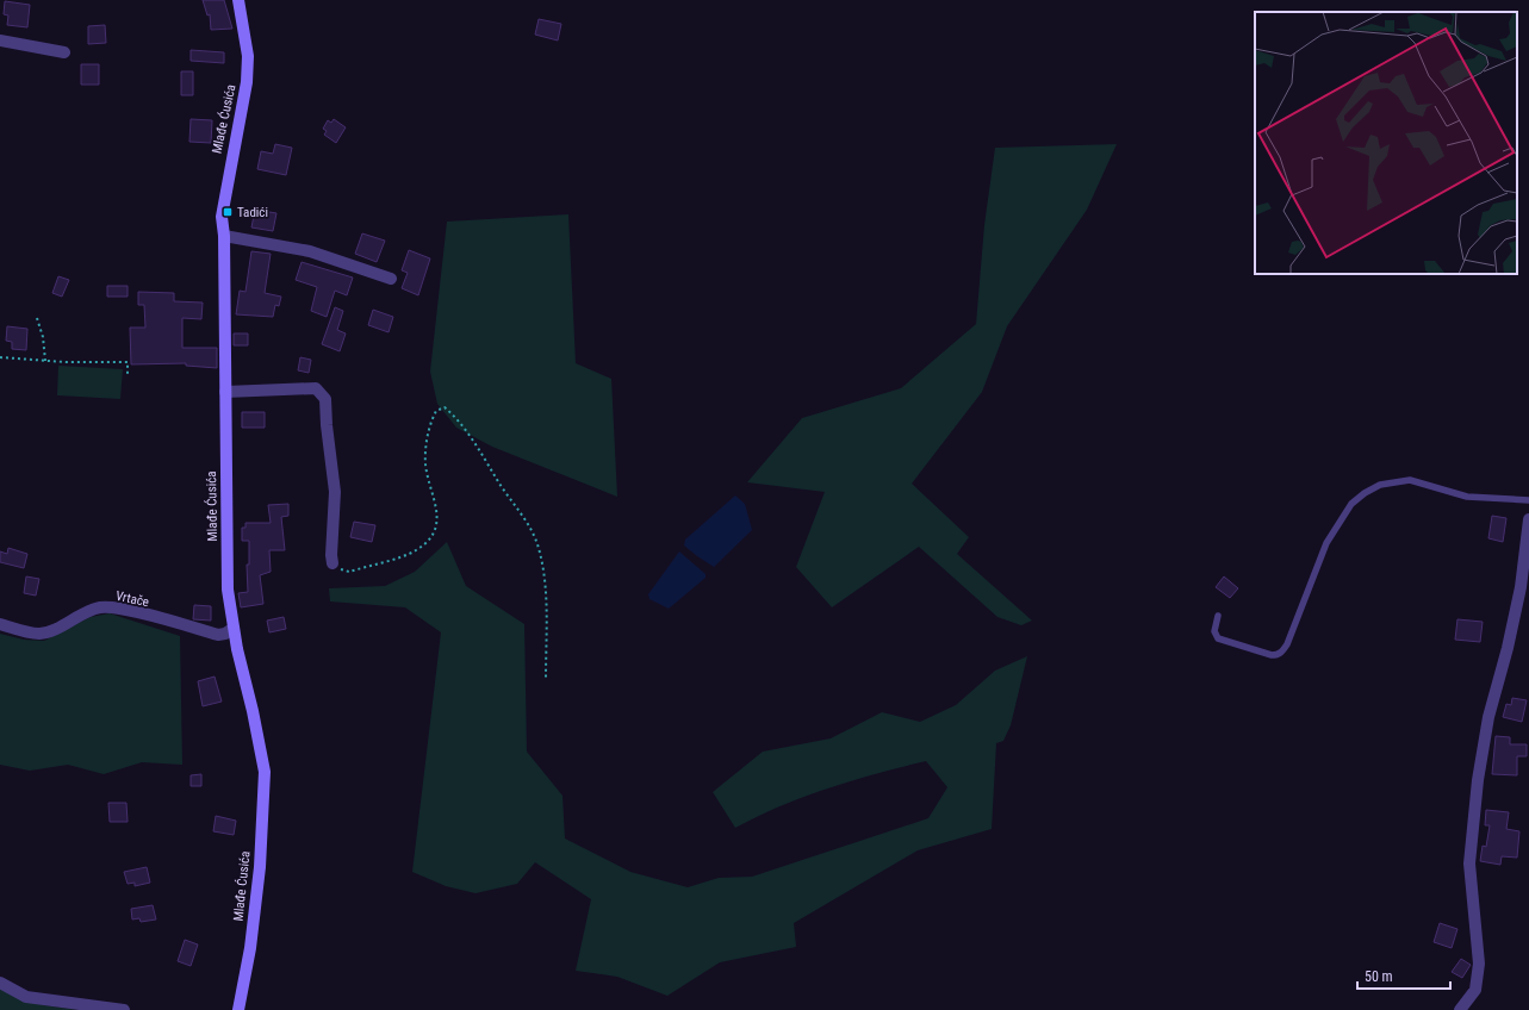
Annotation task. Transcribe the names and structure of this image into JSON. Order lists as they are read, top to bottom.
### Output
{
  "streets": {
    "street": ["Mlađe Ćusića", "Vrtače"]
  },
  "crossings": [
    ["Mlađe Ćusića", "Vrtače"]
  ],
  "places": {
    "transit": ["Tadići"]
  },
  "scale_bar": "50 m"
}
